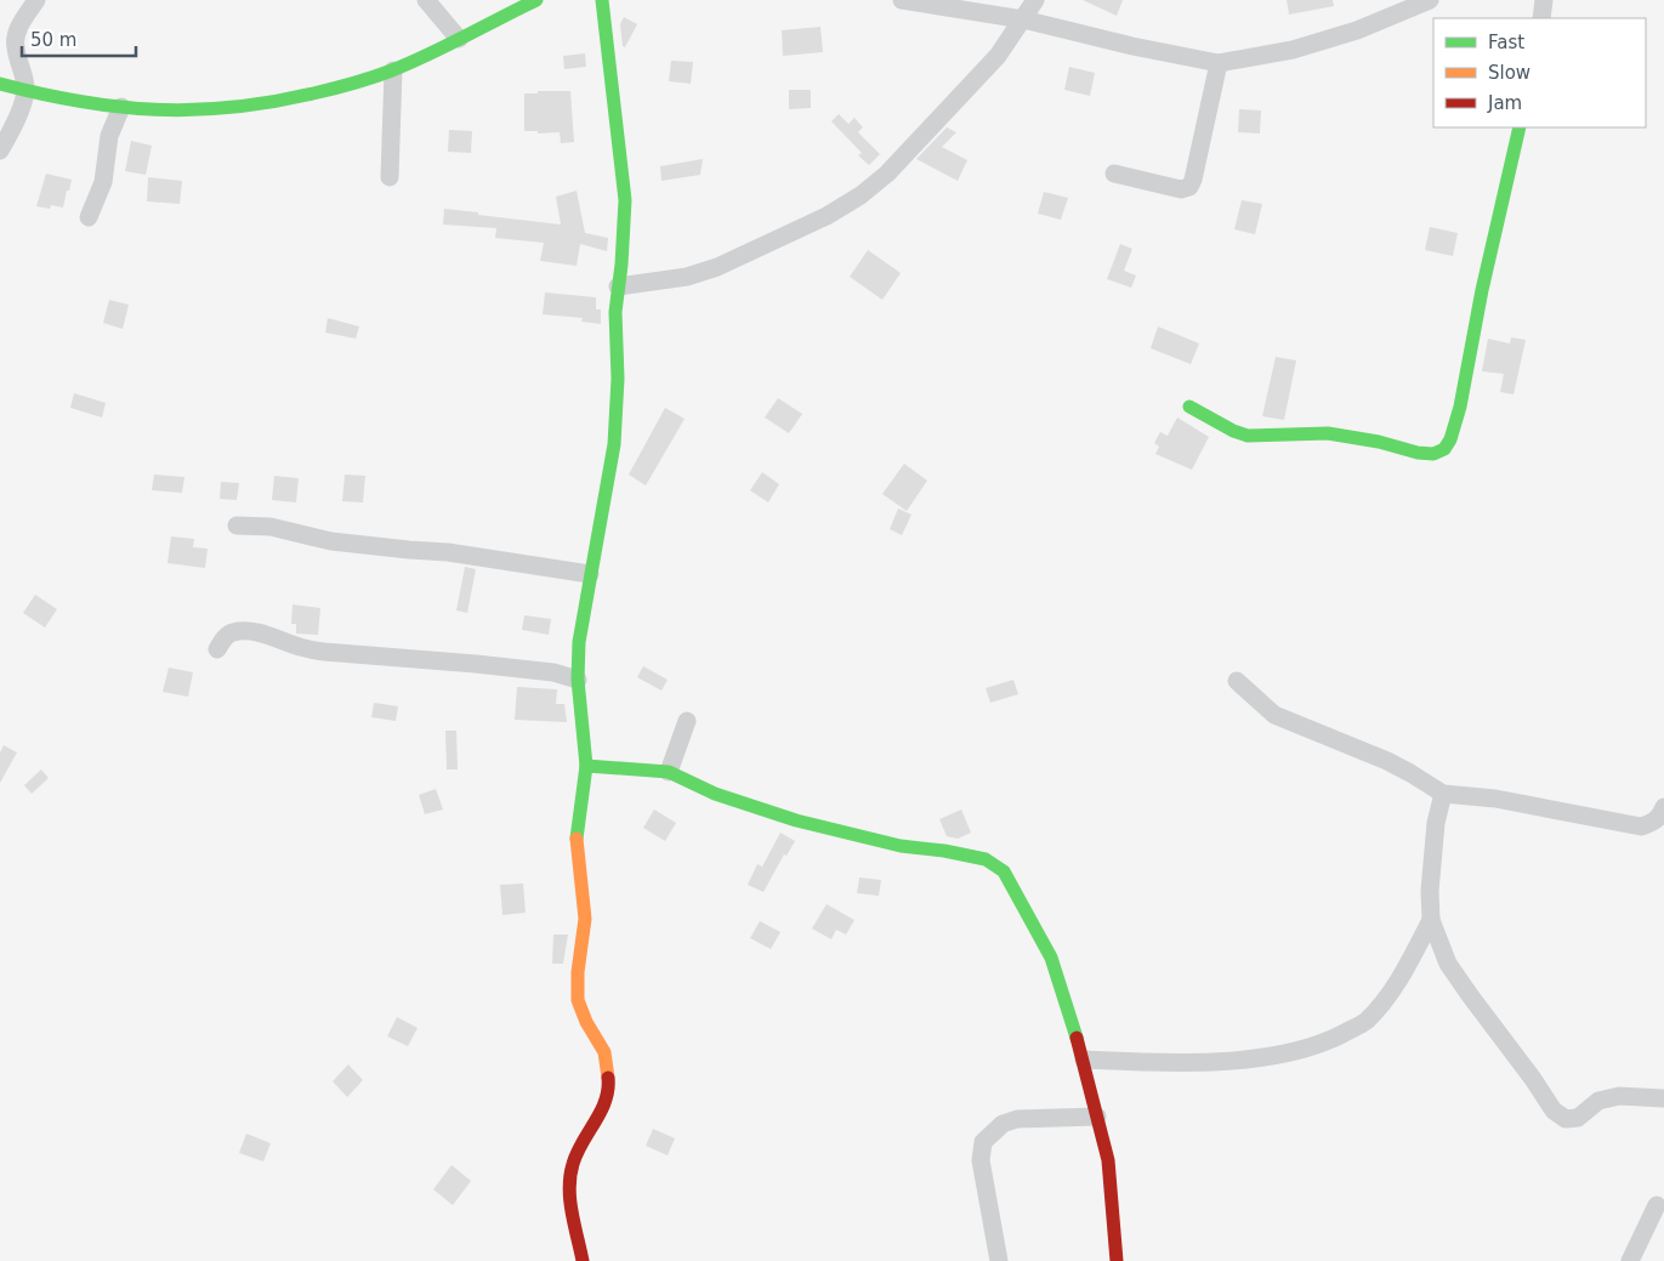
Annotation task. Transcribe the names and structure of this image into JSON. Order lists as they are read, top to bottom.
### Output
{
  "legend": ["Fast", "Slow", "Jam"],
  "scale_bar": "50 m"
}
